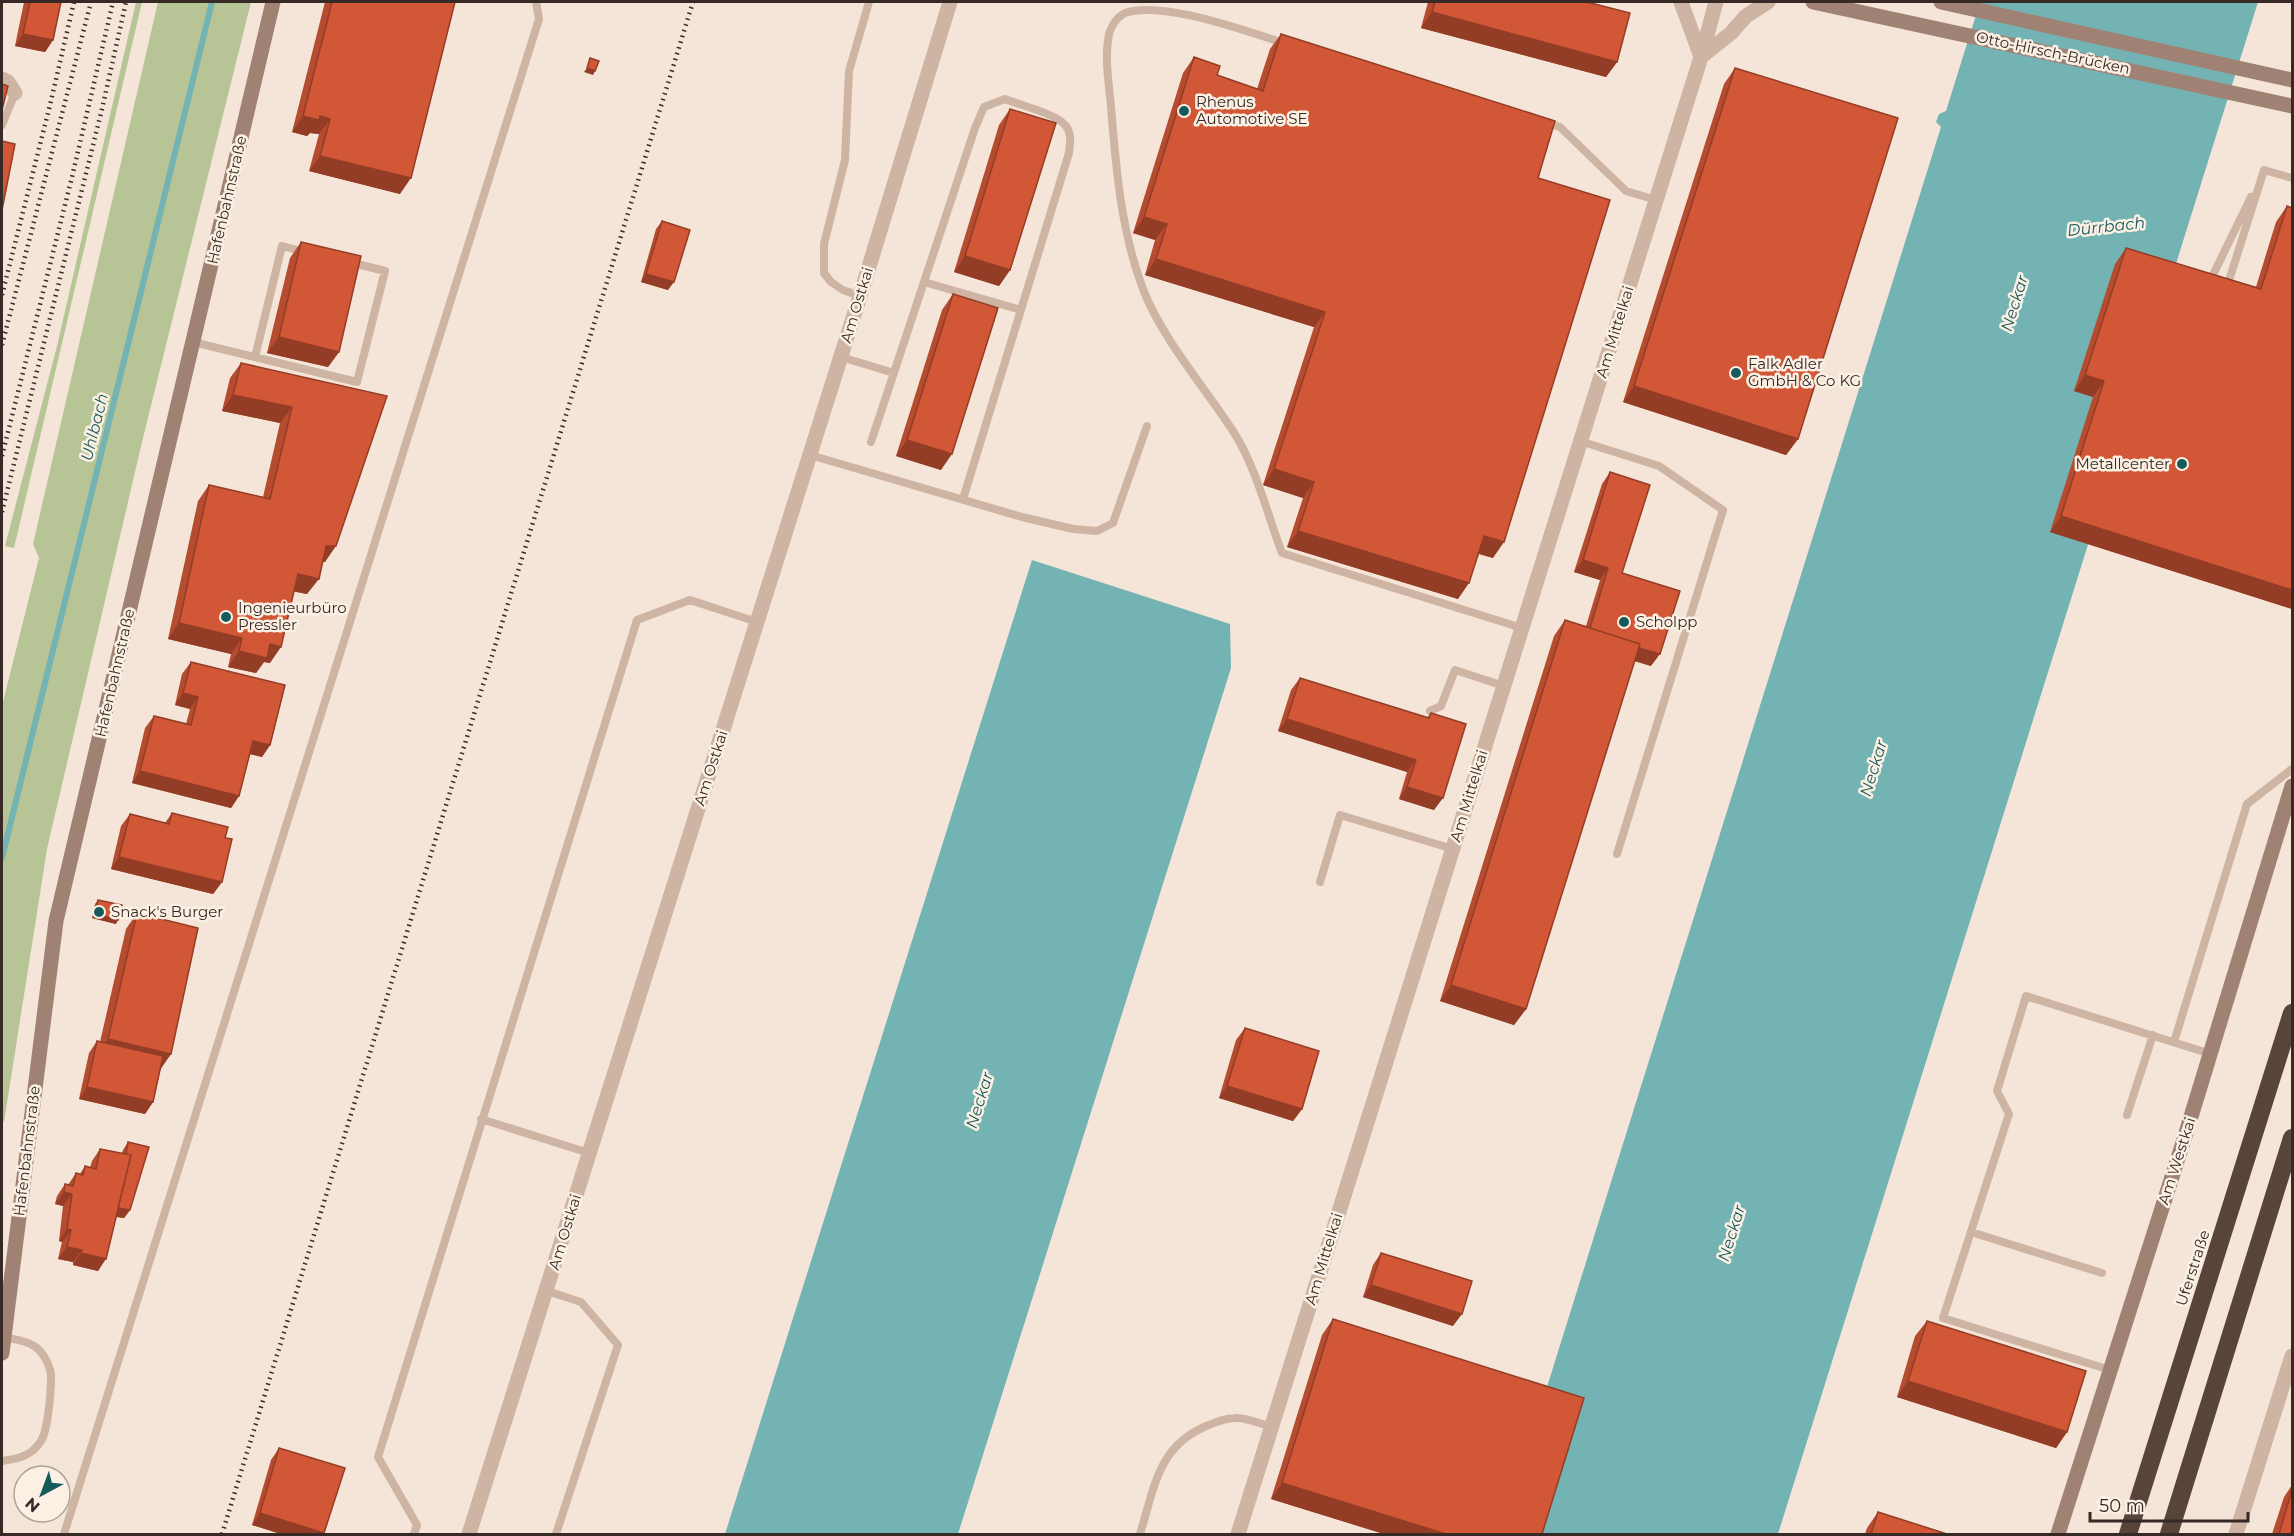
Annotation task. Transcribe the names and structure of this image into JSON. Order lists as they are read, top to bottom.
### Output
{
  "streets": {
    "highway": ["Uferstraße"],
    "main road": ["Otto-Hirsch-Brücken", "Hafenbahnstraße", "Am Westkai"],
    "street": ["Am Ostkai", "Am Mittelkai"]
  },
  "water": ["Dürrbach", "Neckar", "Uhlbach"],
  "places": [
    "Rhenus Automotive SE",
    "Falk Adler GmbH & Co KG",
    "Metallcenter",
    "Ingenieurbüro Pressler",
    "Scholpp",
    "Snack's Burger"
  ],
  "scale_bar": "50 m",
  "north": "bottom left"
}
